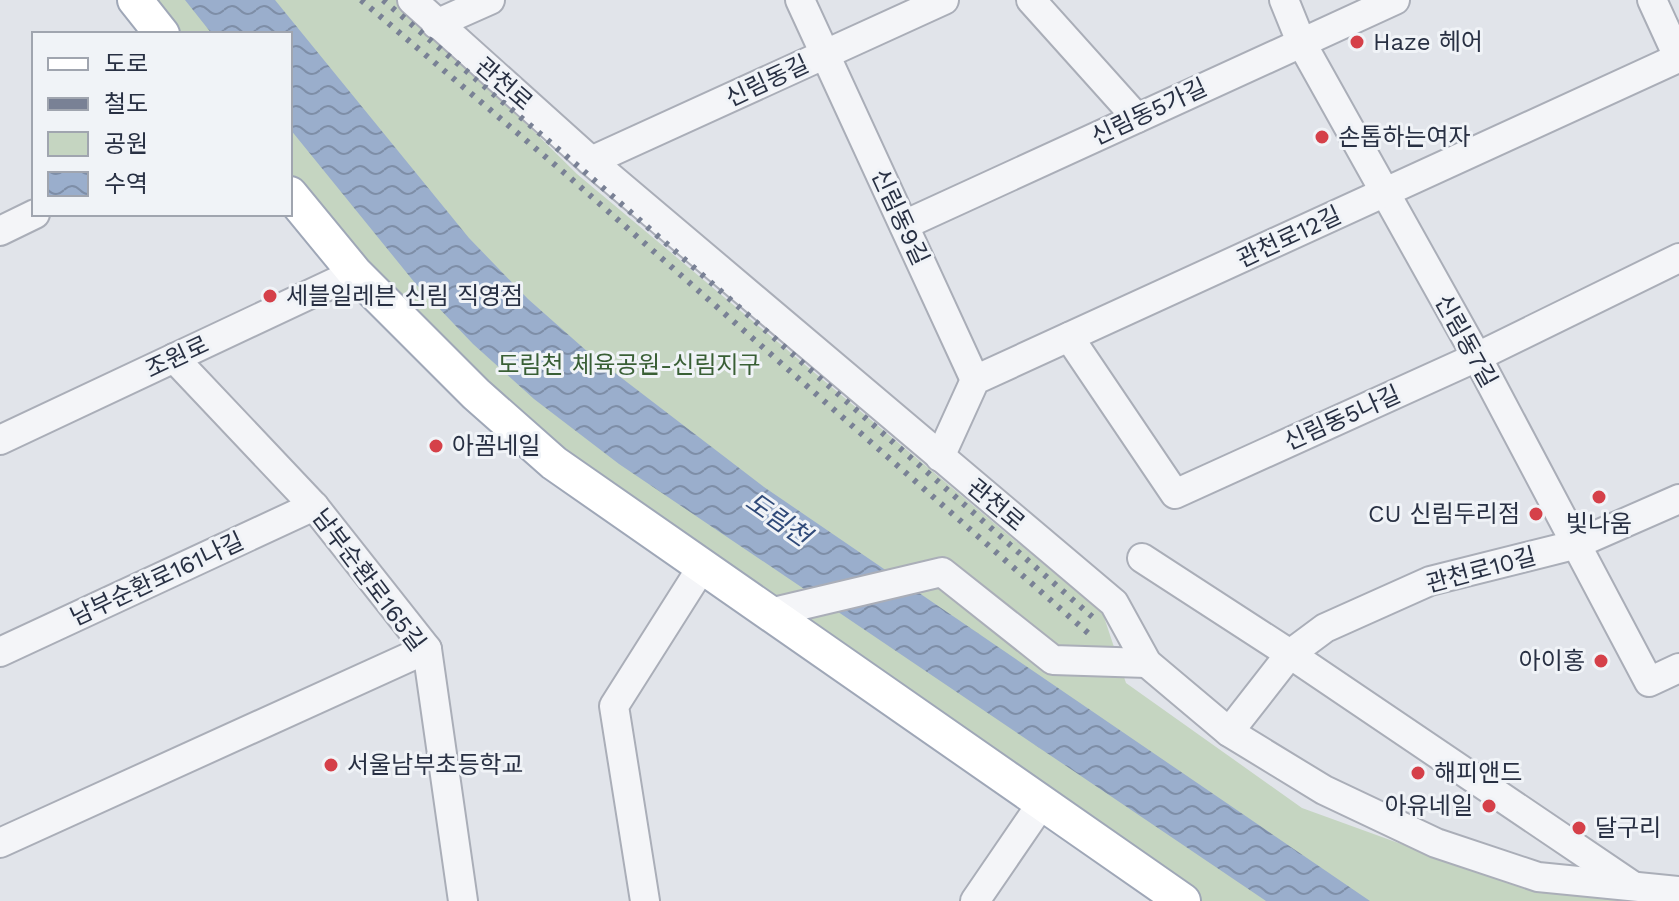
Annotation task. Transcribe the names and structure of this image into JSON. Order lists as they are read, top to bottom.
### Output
{
  "streets": {
    "street": [
      "신림동길",
      "관천로",
      "신림동5가길",
      "신림동9길",
      "관천로12길",
      "신림동7길",
      "조원로",
      "신림동5나길",
      "관천로10길",
      "남부순환로161나길",
      "남부순환로165길"
    ]
  },
  "crossings": [
    ["신림동길", "관천로"],
    ["신림동길", "신림동9길"],
    ["관천로", "관천로10길"],
    ["신림동5가길", "신림동9길"],
    ["신림동5가길", "신림동7길"],
    ["신림동9길", "관천로12길"],
    ["관천로12길", "신림동7길"],
    ["관천로12길", "신림동5나길"],
    ["신림동7길", "신림동5나길"],
    ["신림동7길", "관천로10길"],
    ["조원로", "남부순환로165길"],
    ["남부순환로161나길", "남부순환로165길"]
  ],
  "water": ["도림천"],
  "parks": ["도림천 체육공원-신림지구"],
  "places": [
    "Haze 헤어",
    "손톱하는여자",
    "세블일레븐 신림 직영점",
    "아꼼네일",
    "빛나움",
    "CU 신림두리점",
    "아이홍",
    "서울남부초등학교",
    "해피앤드",
    "아유네일",
    "달구리"
  ],
  "legend": [
    "도로",
    "철도",
    "공원",
    "수역"
  ]
}
